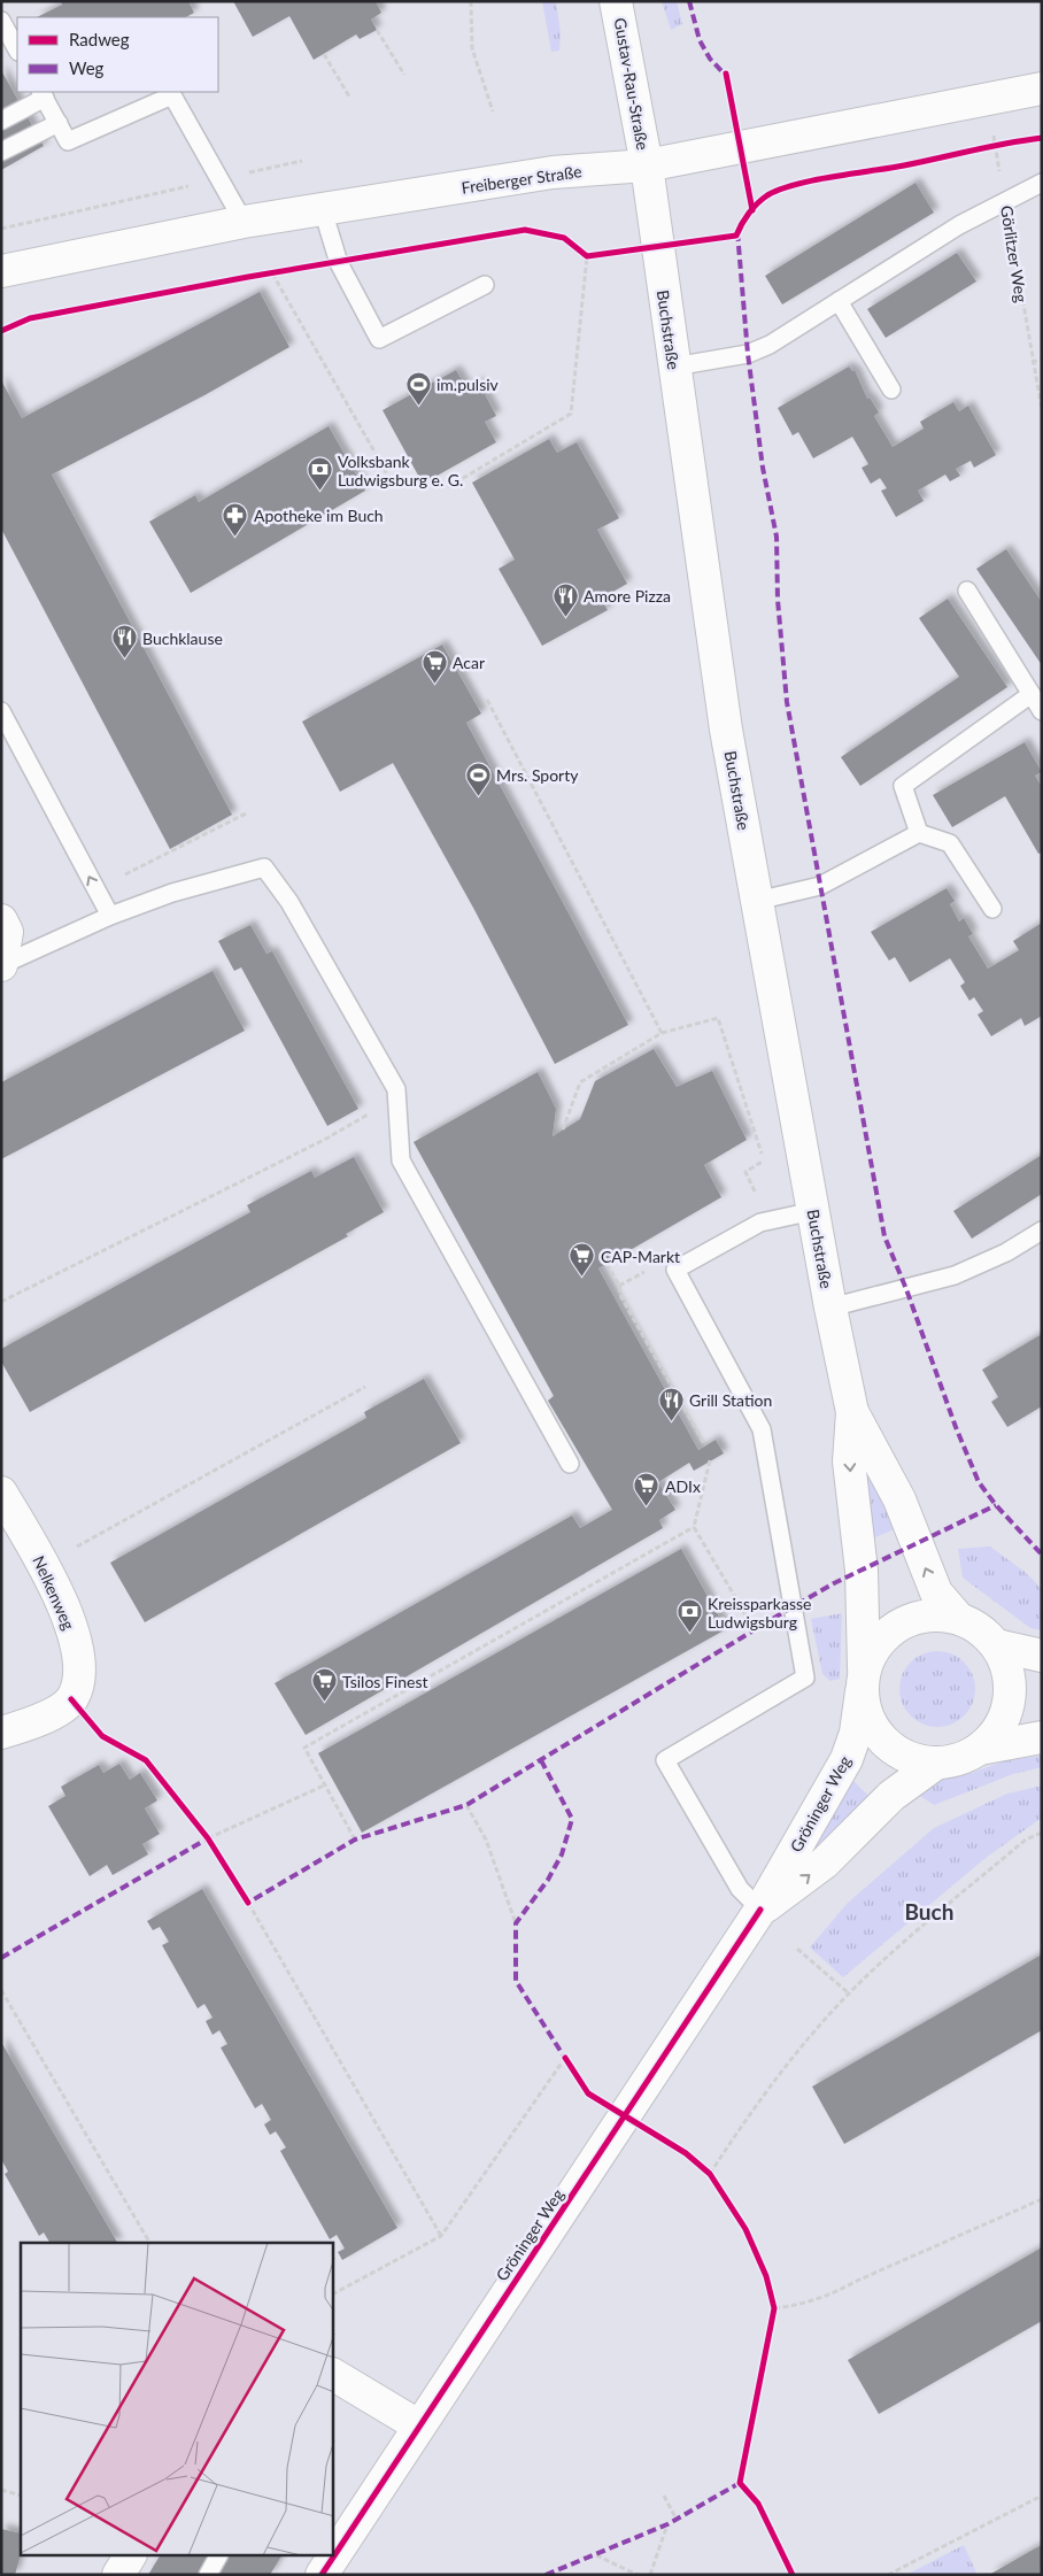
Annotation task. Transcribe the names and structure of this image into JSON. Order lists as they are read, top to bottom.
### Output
{
  "streets": {
    "street": [
      "Gustav-Rau-Straße",
      "Freiberger Straße",
      "Buchstraße",
      "Nelkenweg",
      "Gröninger Weg"
    ],
    "path": ["Görlitzer Weg"]
  },
  "crossings": [
    ["Gustav-Rau-Straße", "Freiberger Straße"],
    ["Gustav-Rau-Straße", "Buchstraße"],
    ["Freiberger Straße", "Görlitzer Weg"],
    ["Freiberger Straße", "Buchstraße"],
    ["Buchstraße", "Gröninger Weg"]
  ],
  "districts": ["Buch"],
  "places": {
    "sports": ["im.pulsiv", "Mrs. Sporty"],
    "bank": ["Volksbank Ludwigsburg e. G.", "Kreissparkasse Ludwigsburg"],
    "pharmacy": ["Apotheke im Buch"],
    "restaurant": ["Amore Pizza", "Buchklause", "Grill Station"],
    "supermarket": [
      "Acar",
      "CAP-Markt",
      "ADIx",
      "Tsilos Finest"
    ]
  },
  "legend": ["Radweg", "Weg"]
}
